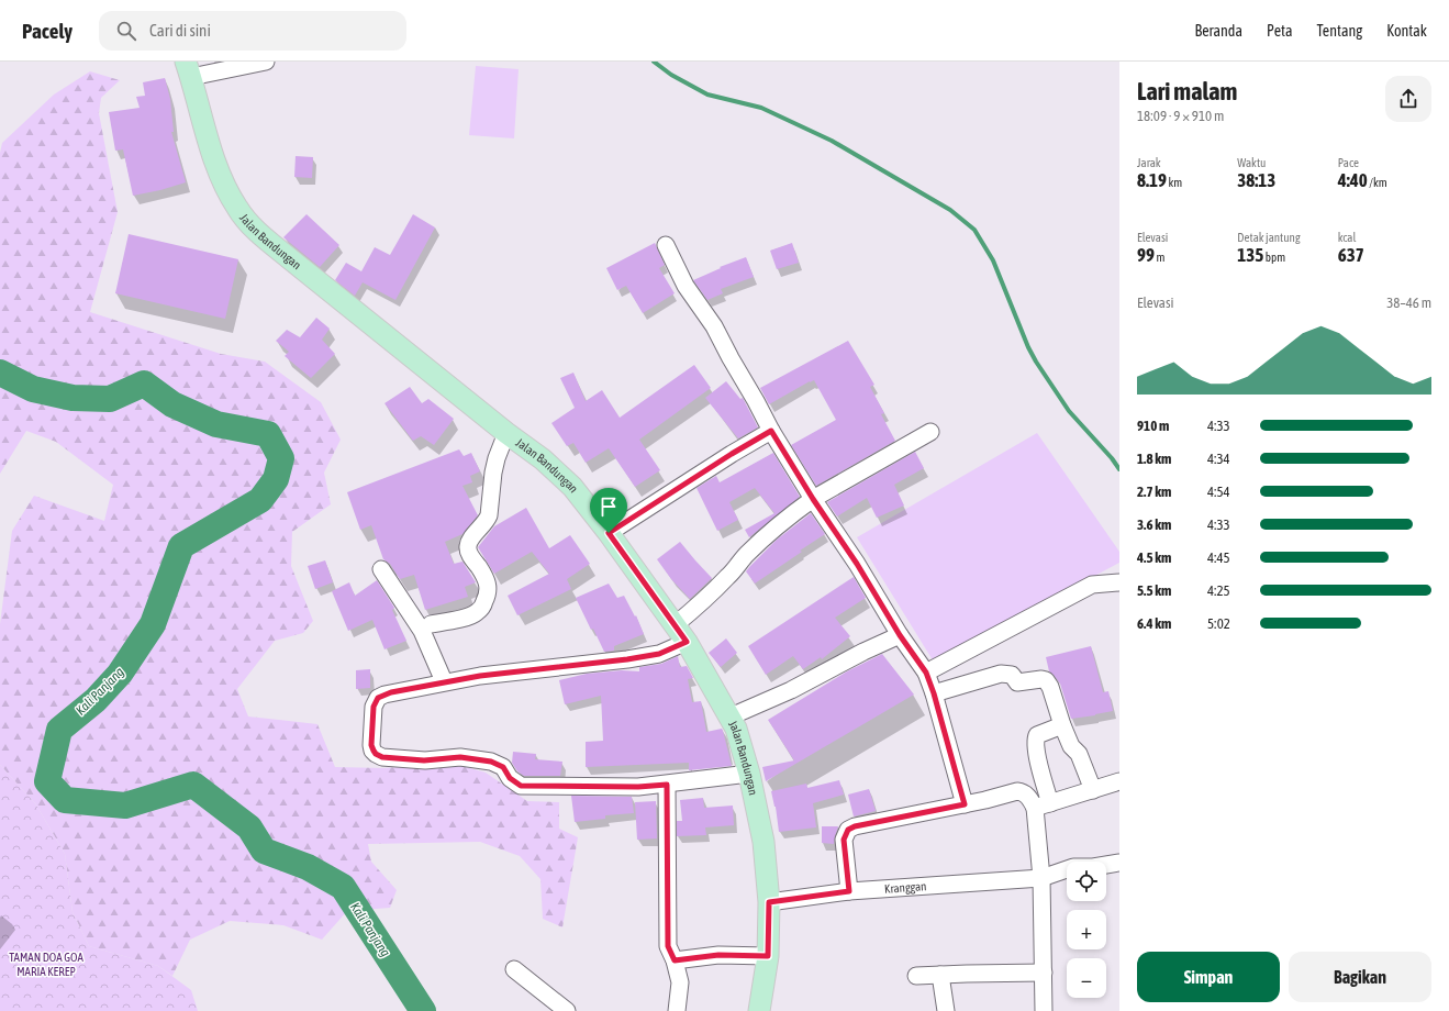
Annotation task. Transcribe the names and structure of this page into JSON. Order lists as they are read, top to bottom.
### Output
{
  "streets": {
    "main road": ["Jalan Bandungan"],
    "street": ["Kranggan"]
  },
  "crossings": [
    ["Jalan Bandungan", "Kranggan"]
  ],
  "water": ["Kali Panjang"],
  "parks": ["TAMAN DOA GOA MARIA KEREP"],
  "page": {
    "header": "Pacely",
    "search": "Cari di sini",
    "nav": [
      "Beranda",
      "Peta",
      "Tentang",
      "Kontak"
    ],
    "heading": ["Lari malam", "18:09 · 9 × 910 m"],
    "stats": [
      ["Jarak", "8.19 km"],
      ["Waktu", "38:13"],
      ["Pace", "4:40 /km"],
      ["Elevasi", "99 m"],
      ["Detak jantung", "135 bpm"],
      ["kcal", "637"]
    ],
    "chart": ["Elevasi", "38–46 m"],
    "list": [
      {
        "name": "910 m",
        "note": "4:33"
      },
      {
        "name": "1.8 km",
        "note": "4:34"
      },
      {
        "name": "2.7 km",
        "note": "4:54"
      },
      {
        "name": "3.6 km",
        "note": "4:33"
      },
      {
        "name": "4.5 km",
        "note": "4:45"
      },
      {
        "name": "5.5 km",
        "note": "4:25"
      },
      {
        "name": "6.4 km",
        "note": "5:02"
      }
    ],
    "map_buttons": ["+", "−"],
    "buttons": ["Simpan", "Bagikan"]
  }
}
